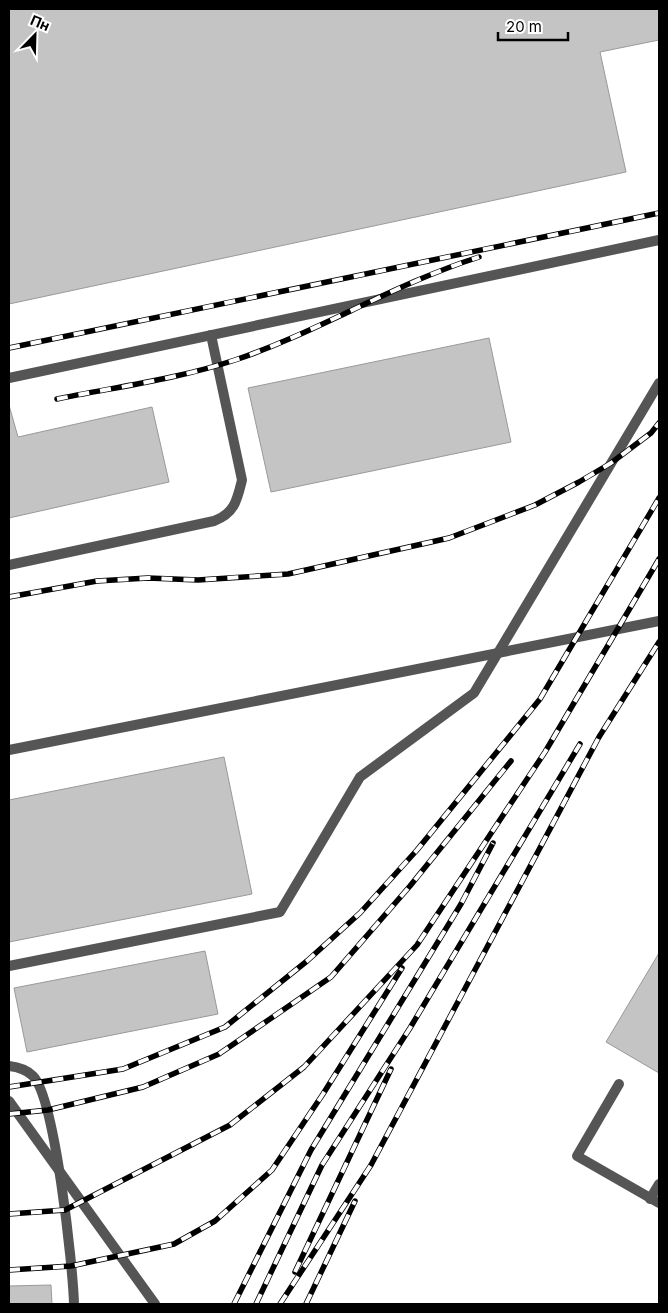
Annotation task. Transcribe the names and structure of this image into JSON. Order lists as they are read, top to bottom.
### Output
{
  "scale_bar": "20 m",
  "north": "top right"
}
